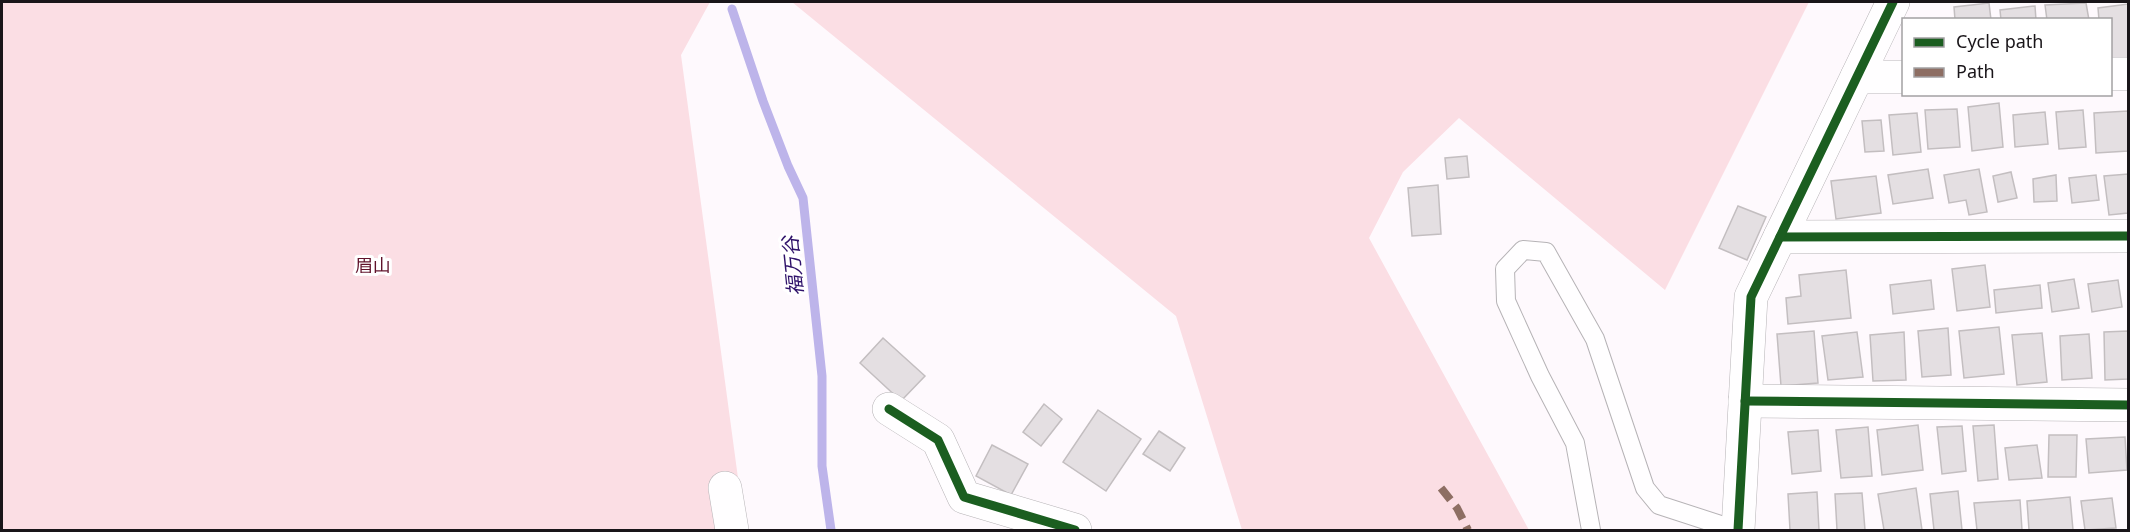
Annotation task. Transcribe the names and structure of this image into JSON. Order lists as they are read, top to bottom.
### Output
{
  "water": ["福万谷"],
  "parks": ["眉山"],
  "legend": ["Cycle path", "Path"]
}
